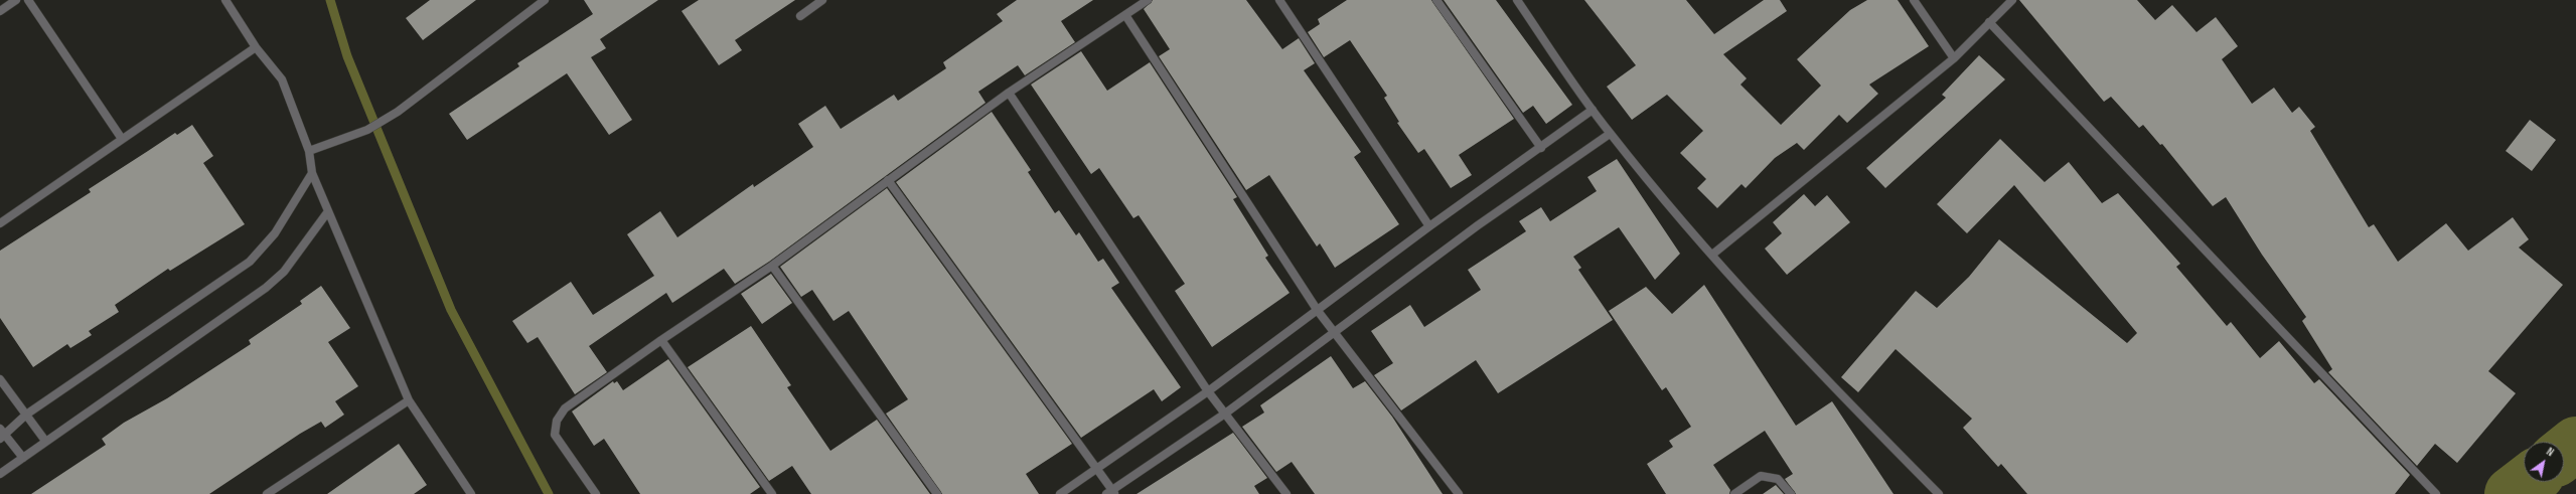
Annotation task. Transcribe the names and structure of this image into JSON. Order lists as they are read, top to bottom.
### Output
{
  "north": "top right"
}
